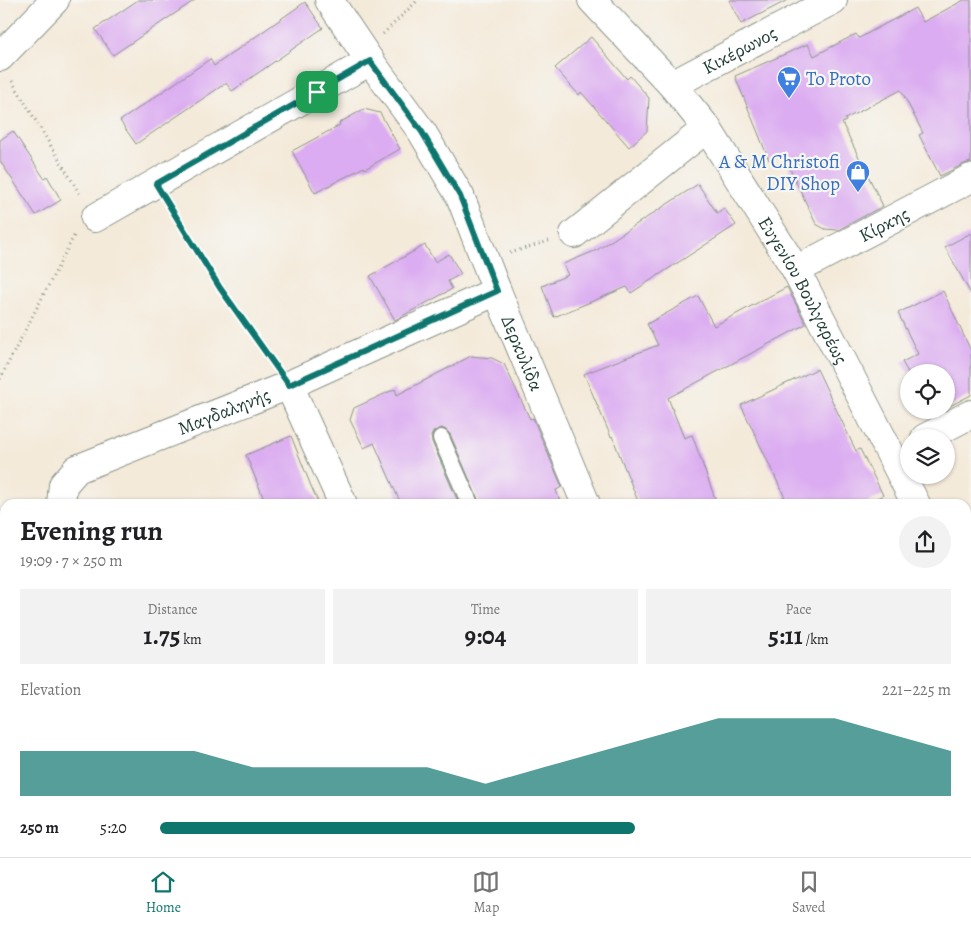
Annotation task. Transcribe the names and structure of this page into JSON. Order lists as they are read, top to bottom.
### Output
{
  "streets": {
    "street": [
      "Κικέρωνος",
      "Κίρκης",
      "Ευγενίου Βουλγαρέως",
      "Δερκυλίδα",
      "Μαγδαληνής"
    ]
  },
  "crossings": [
    ["Κικέρωνος", "Ευγενίου Βουλγαρέως"],
    ["Κίρκης", "Ευγενίου Βουλγαρέως"],
    ["Δερκυλίδα", "Μαγδαληνής"]
  ],
  "places": {
    "supermarket": ["To Proto"],
    "shop": ["A & M Christofi DIY Shop"]
  },
  "page": {
    "heading": ["Evening run", "19:09 · 7 × 250 m"],
    "stats": [
      ["Distance", "1.75 km"],
      ["Time", "9:04"],
      ["Pace", "5:11 /km"]
    ],
    "chart": ["Elevation", "221–225 m"],
    "list": [
      {
        "name": "250 m",
        "note": "5:20"
      }
    ],
    "tabs": ["Home", "Map", "Saved"]
  }
}
